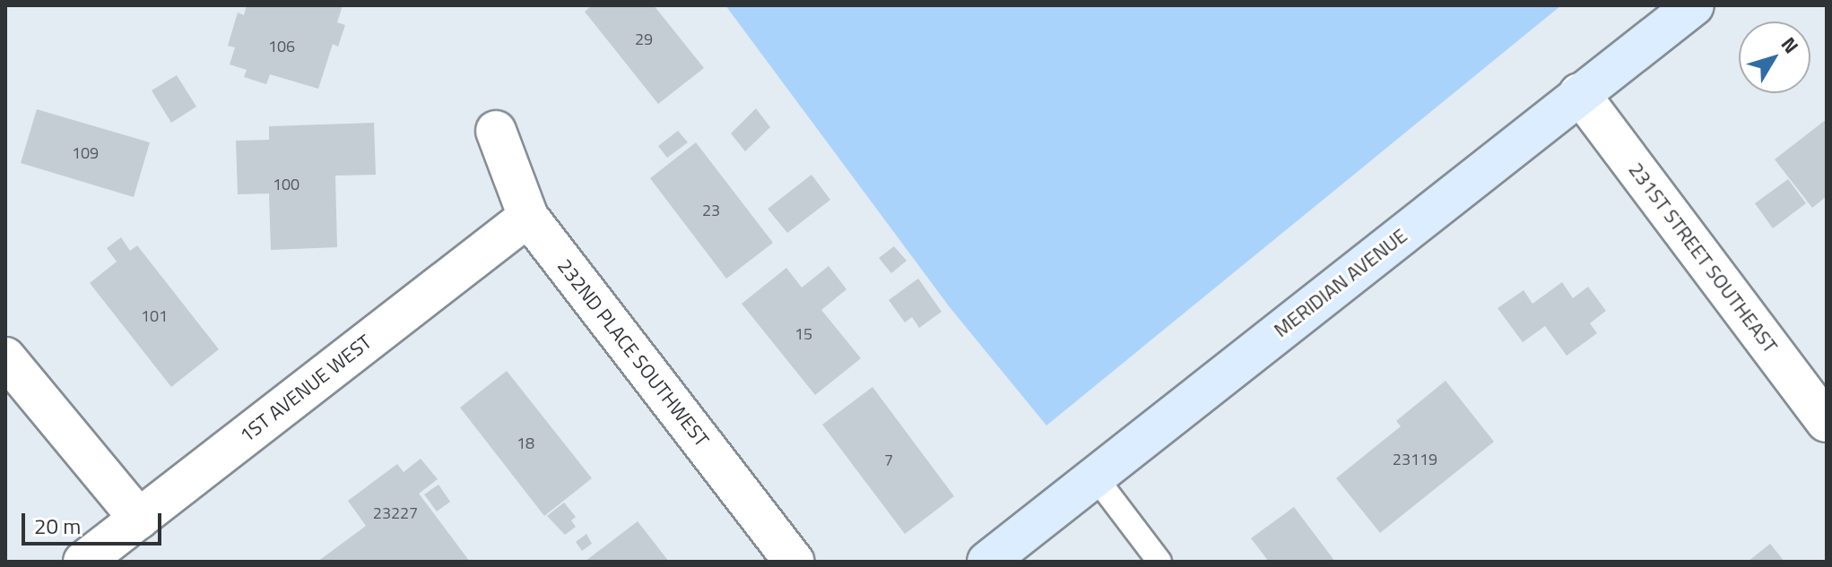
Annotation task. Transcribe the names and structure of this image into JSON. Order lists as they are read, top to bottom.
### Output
{
  "streets": {
    "main road": ["MERIDIAN AVENUE"],
    "street": ["231ST STREET SOUTHEAST", "232ND PLACE SOUTHWEST", "1ST AVENUE WEST"]
  },
  "crossings": [
    ["231ST STREET SOUTHEAST", "MERIDIAN AVENUE"],
    ["232ND PLACE SOUTHWEST", "1ST AVENUE WEST"]
  ],
  "house_numbers": [
    "29",
    "106",
    "109",
    "100",
    "23",
    "101",
    "15",
    "18",
    "23119",
    "7",
    "23227"
  ],
  "scale_bar": "20 m",
  "north": "top right"
}
